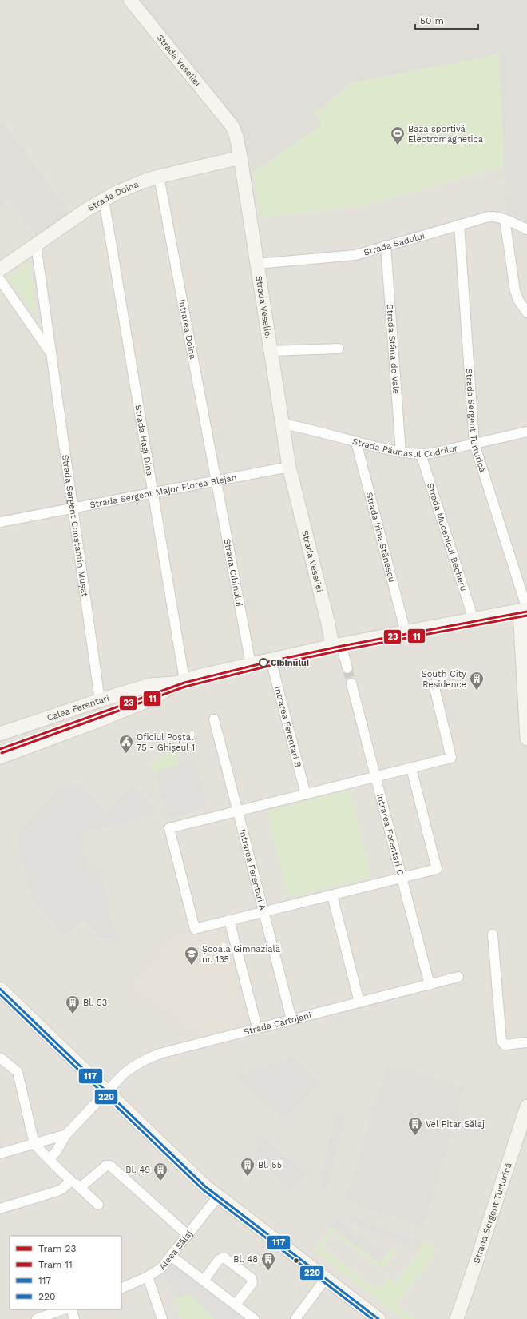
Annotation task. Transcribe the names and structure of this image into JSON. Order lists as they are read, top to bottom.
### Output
{
  "streets": {
    "street": [
      "Strada Veseliei",
      "Strada Doina",
      "Strada Sadului",
      "Intrarea Doina",
      "Strada Stâna de Vale",
      "Strada Sergent Turturică",
      "Strada Hagi Dina",
      "Strada Păunașul Codrilor",
      "Strada Sergent Major Florea Blejan",
      "Strada Sergent Constantin Mușat",
      "Strada Irina Stănescu",
      "Strada Mucenicul Becheru",
      "Strada Cibinului",
      "Calea Ferentari",
      "Intrarea Ferentari B",
      "Intrarea Ferentari C",
      "Intrarea Ferentari A",
      "Strada Cartojani",
      "Aleea Sălaj"
    ]
  },
  "crossings": [
    ["Strada Veseliei", "Strada Doina"],
    ["Strada Veseliei", "Strada Sadului"],
    ["Strada Veseliei", "Strada Păunașul Codrilor"],
    ["Strada Veseliei", "Strada Sergent Major Florea Blejan"],
    ["Strada Veseliei", "Calea Ferentari"],
    ["Strada Doina", "Intrarea Doina"],
    ["Strada Doina", "Strada Hagi Dina"],
    ["Strada Doina", "Strada Sergent Constantin Mușat"],
    ["Strada Sadului", "Strada Stâna de Vale"],
    ["Strada Sadului", "Strada Sergent Turturică"],
    ["Intrarea Doina", "Strada Sergent Major Florea Blejan"],
    ["Intrarea Doina", "Strada Cibinului"],
    ["Strada Stâna de Vale", "Strada Păunașul Codrilor"],
    ["Strada Sergent Turturică", "Strada Păunașul Codrilor"],
    ["Strada Sergent Turturică", "Calea Ferentari"],
    ["Strada Hagi Dina", "Strada Sergent Major Florea Blejan"],
    ["Strada Hagi Dina", "Calea Ferentari"],
    ["Strada Păunașul Codrilor", "Strada Irina Stănescu"],
    ["Strada Păunașul Codrilor", "Strada Mucenicul Becheru"],
    ["Strada Sergent Major Florea Blejan", "Strada Sergent Constantin Mușat"],
    ["Strada Sergent Major Florea Blejan", "Strada Cibinului"],
    ["Strada Sergent Constantin Mușat", "Calea Ferentari"],
    ["Strada Irina Stănescu", "Calea Ferentari"],
    ["Strada Mucenicul Becheru", "Calea Ferentari"],
    ["Strada Cibinului", "Calea Ferentari"],
    ["Calea Ferentari", "Intrarea Ferentari B"],
    ["Intrarea Ferentari C", "Strada Cartojani"],
    ["Intrarea Ferentari A", "Strada Cartojani"]
  ],
  "places": {
    "sports": ["Baza sportivă Electromagnetica"],
    "other": ["Cibinului"],
    "building": [
      "South City Residence",
      "Bl. 53",
      "Vel Pitar Sălaj",
      "Bl. 55",
      "Bl. 49",
      "Bl. 48"
    ],
    "public building": ["Oficiul Poștal 75 - Ghișeul 1"],
    "school or university": ["Școala Gimnazială nr. 135"]
  },
  "lines": [
    "tram line 23",
    "tram line 11",
    "transit line 117",
    "transit line 220"
  ],
  "legend": [
    "Tram 23",
    "Tram 11",
    "117",
    "220"
  ],
  "scale_bar": "50 m"
}
